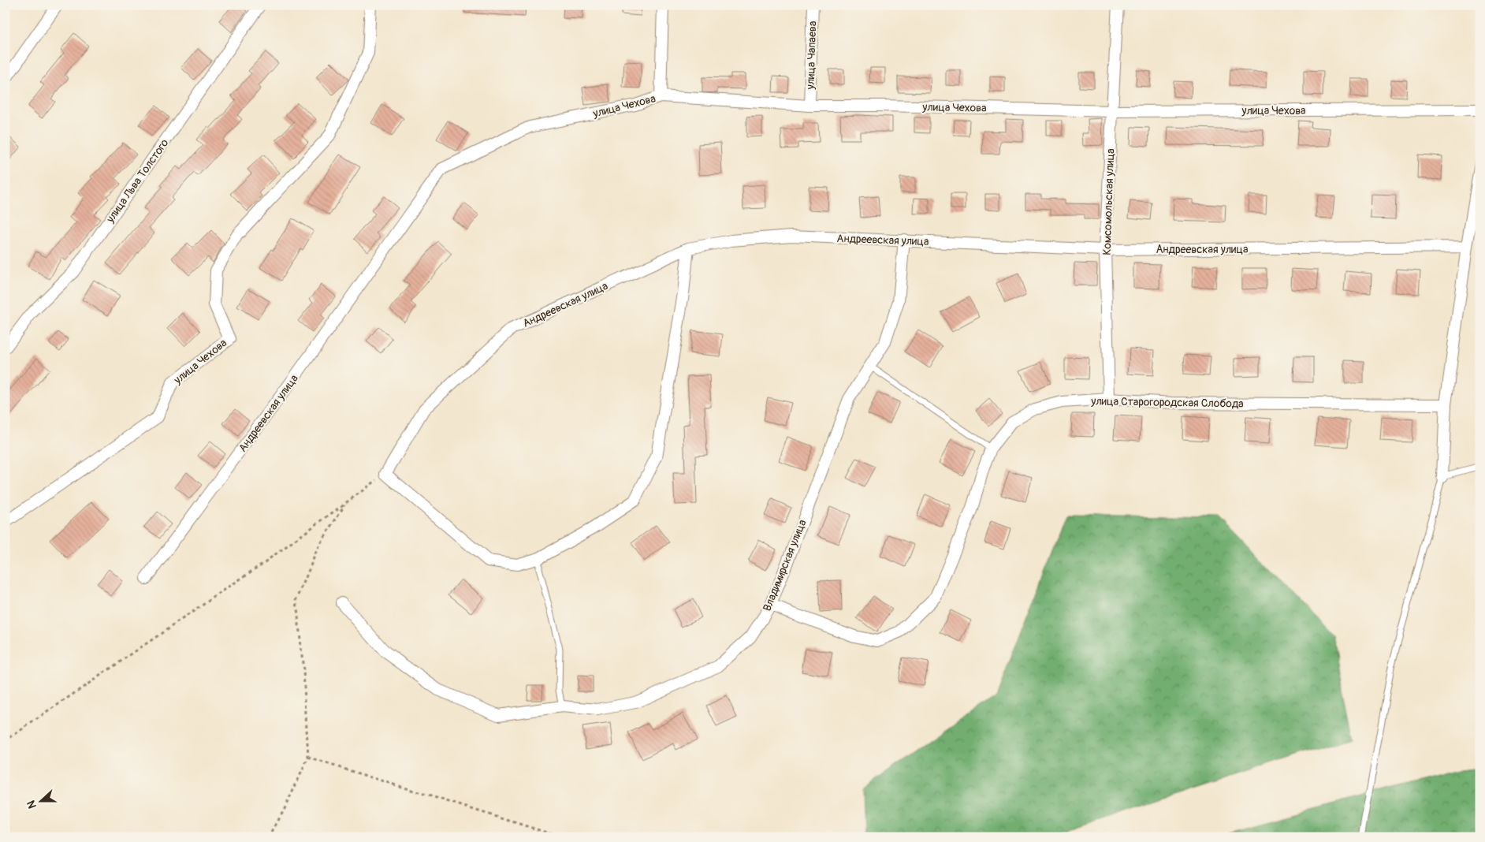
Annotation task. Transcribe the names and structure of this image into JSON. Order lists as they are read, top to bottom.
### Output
{
  "streets": {
    "street": [
      "улица Чапаева",
      "улица Чехова",
      "улица Льва Толстого",
      "Комсомольская улица",
      "Андреевская улица",
      "улица Старогородская Слобода",
      "Владимирская улица"
    ]
  },
  "crossings": [
    ["улица Чапаева", "улица Чехова"],
    ["улица Чехова", "Комсомольская улица"],
    ["улица Чехова", "Андреевская улица"],
    ["Комсомольская улица", "Андреевская улица"],
    ["Комсомольская улица", "улица Старогородская Слобода"],
    ["Андреевская улица", "Владимирская улица"],
    ["улица Старогородская Слобода", "Владимирская улица"]
  ],
  "north": "left"
}
